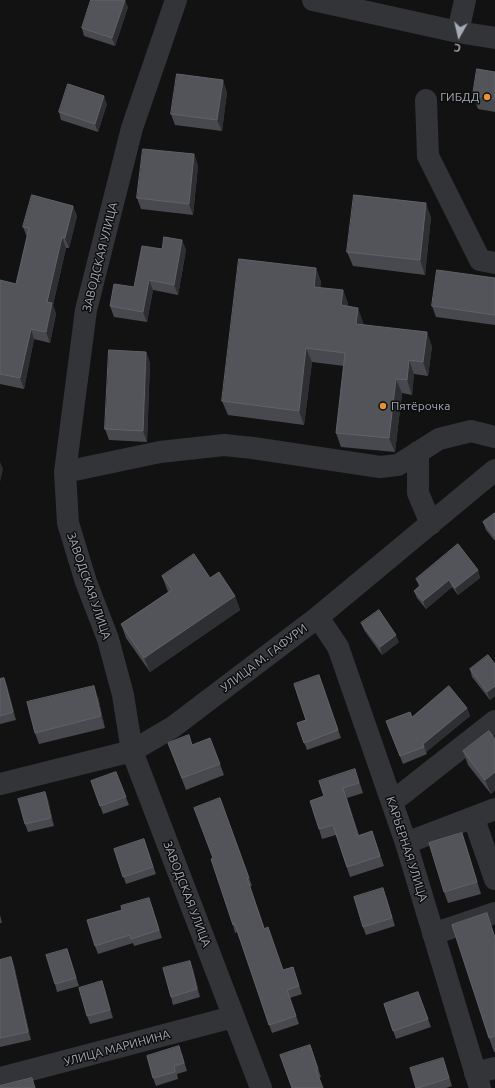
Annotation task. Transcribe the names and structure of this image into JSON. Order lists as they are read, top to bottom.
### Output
{
  "streets": {
    "street": [
      "ЗАВОДСКАЯ УЛИЦА",
      "УЛИЦА М. ГАФУРИ",
      "КАРЬЕРНАЯ УЛИЦА",
      "УЛИЦА МАРИНИНА"
    ]
  },
  "crossings": [
    ["ЗАВОДСКАЯ УЛИЦА", "УЛИЦА М. ГАФУРИ"],
    ["ЗАВОДСКАЯ УЛИЦА", "УЛИЦА МАРИНИНА"],
    ["УЛИЦА М. ГАФУРИ", "КАРЬЕРНАЯ УЛИЦА"]
  ],
  "places": ["ГИБДД", "Пятёрочка"],
  "north": "bottom"
}
